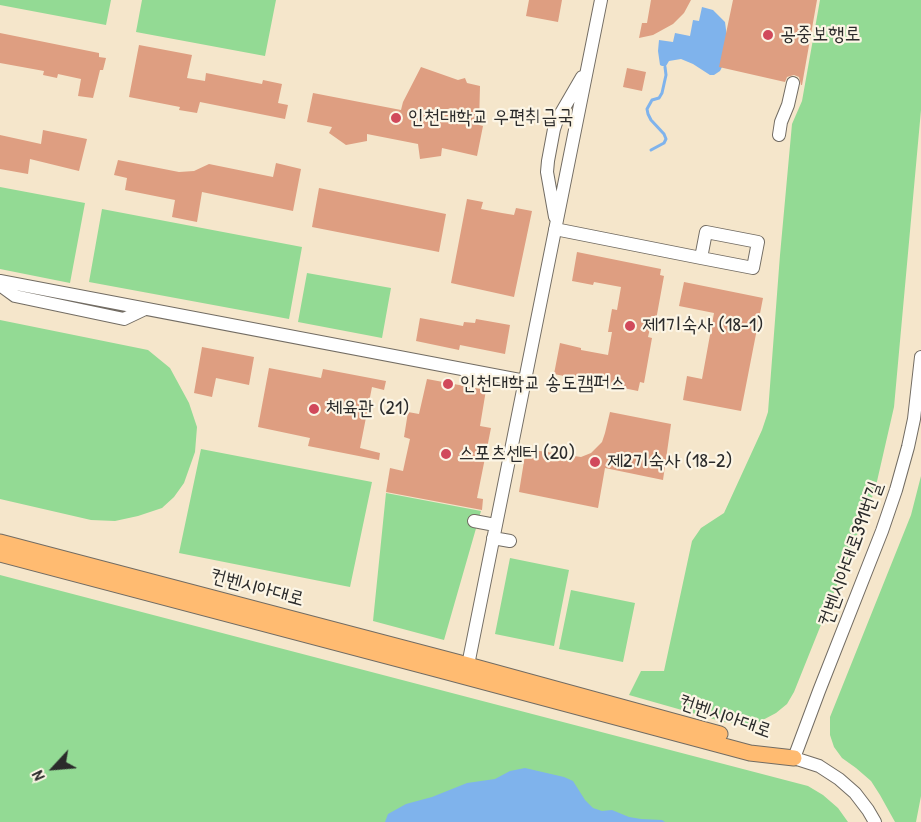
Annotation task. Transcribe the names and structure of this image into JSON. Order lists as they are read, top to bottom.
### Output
{
  "streets": {
    "main road": ["컨벤시아대로"],
    "street": ["컨벤시아대로391번길"]
  },
  "places": [
    "공중보행로",
    "인천대학교 우편취급국",
    "제1기숙사 (18-1)",
    "인천대학교 송도캠퍼스",
    "체육관 (21)",
    "스포츠센터 (20)",
    "제2기숙사 (18-2)"
  ],
  "north": "bottom left"
}
